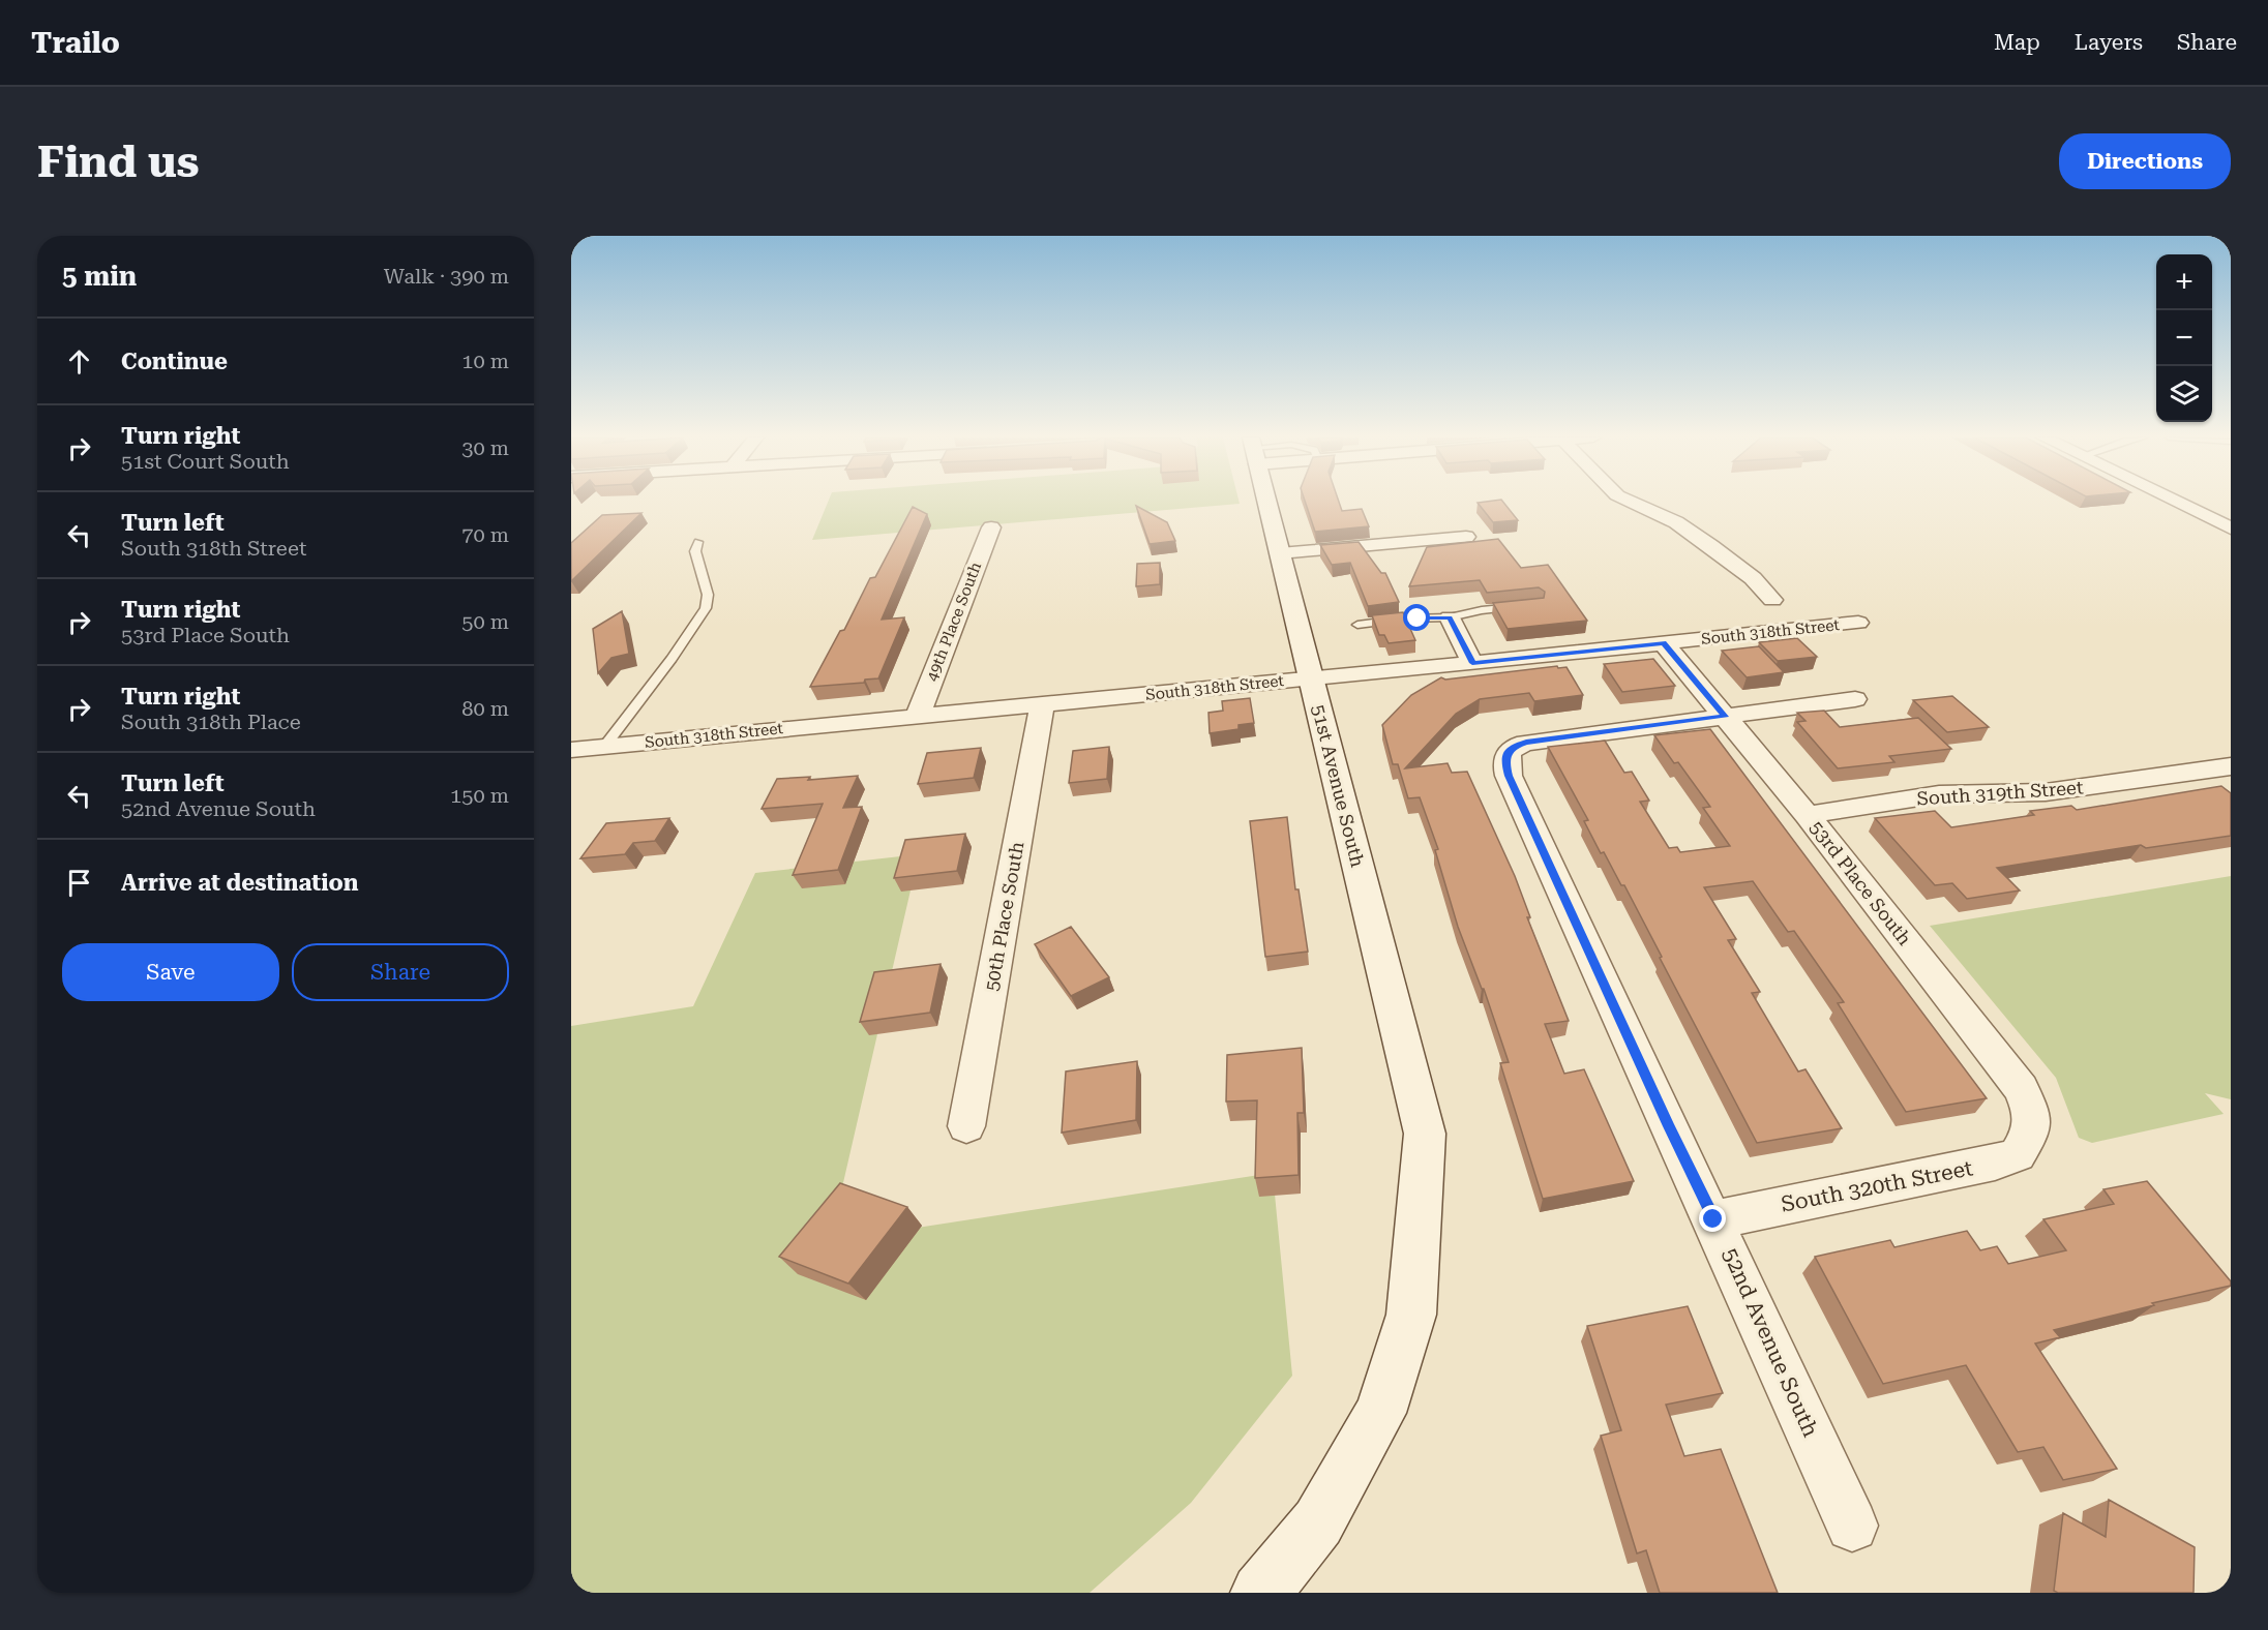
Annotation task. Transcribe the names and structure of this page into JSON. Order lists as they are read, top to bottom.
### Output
{
  "streets": {
    "main road": ["51st Avenue South"],
    "street": [
      "49th Place South",
      "South 318th Street",
      "South 319th Street",
      "53rd Place South",
      "50th Place South",
      "South 320th Street",
      "52nd Avenue South"
    ]
  },
  "crossings": [
    ["49th Place South", "South 318th Street"],
    ["South 318th Street", "51st Avenue South"],
    ["South 318th Street", "53rd Place South"],
    ["South 318th Street", "50th Place South"],
    ["South 319th Street", "53rd Place South"],
    ["53rd Place South", "South 320th Street"],
    ["53rd Place South", "52nd Avenue South"],
    ["South 320th Street", "52nd Avenue South"]
  ],
  "page": {
    "header": "Trailo",
    "nav": ["Map", "Layers", "Share"],
    "buttons": [
      "Directions",
      ["Save", "Share"]
    ],
    "title": "Find us",
    "heading": ["5 min", "Walk · 390 m"],
    "map_buttons": ["+", "−"],
    "list": [
      ["Continue", "10 m"],
      ["Turn right", "51st Court South", "30 m"],
      ["Turn left", "South 318th Street", "70 m"],
      ["Turn right", "53rd Place South", "50 m"],
      ["Turn right", "South 318th Place", "80 m"],
      ["Turn left", "52nd Avenue South", "150 m"],
      "Arrive at destination"
    ]
  }
}
